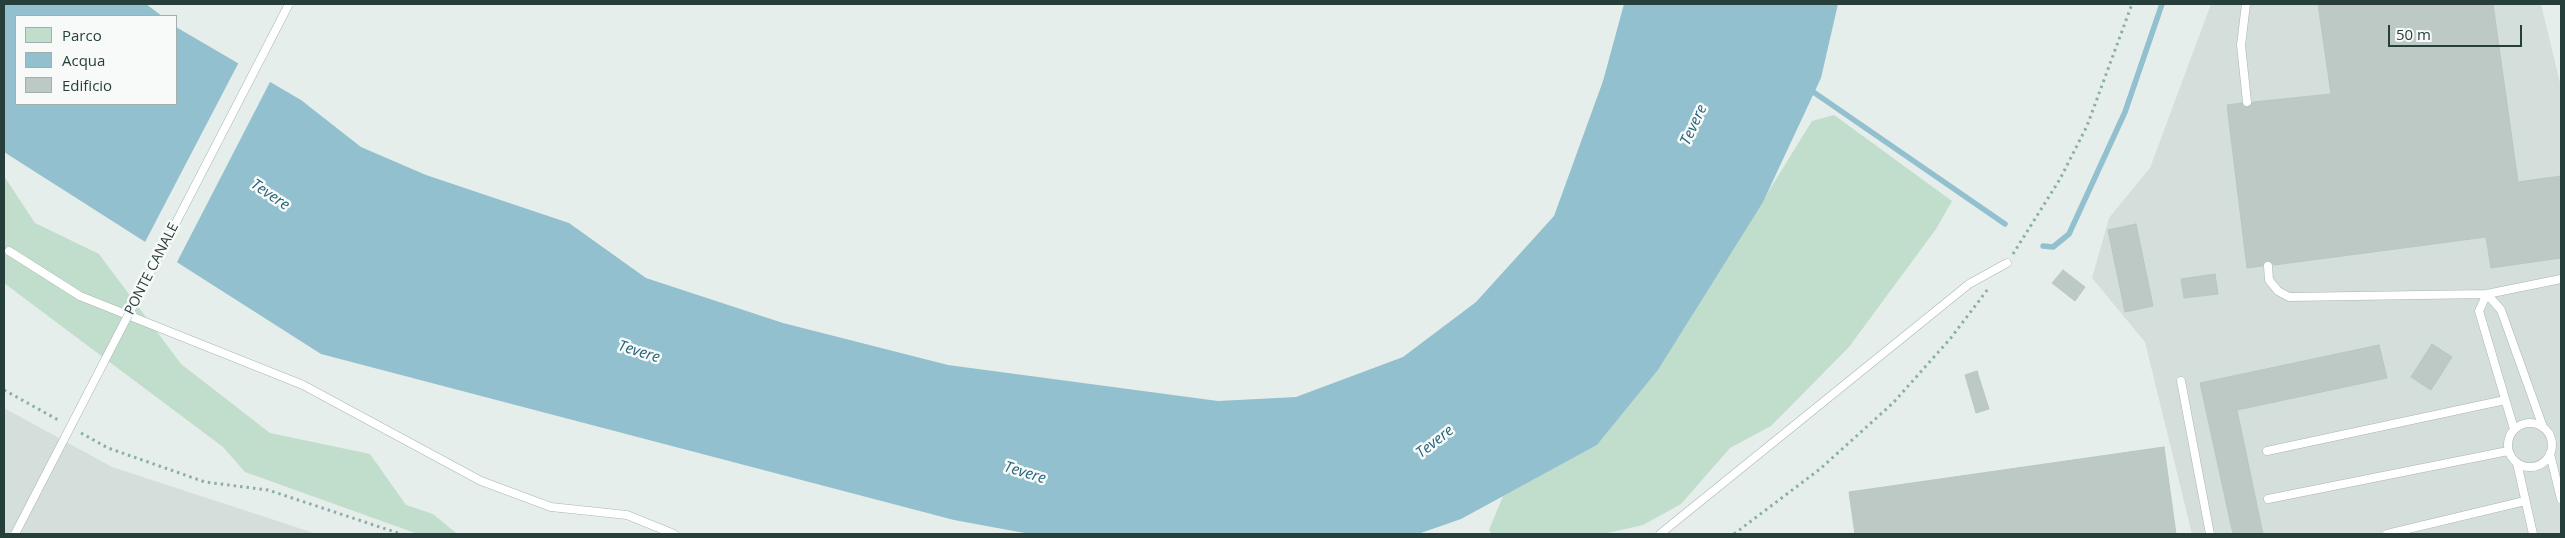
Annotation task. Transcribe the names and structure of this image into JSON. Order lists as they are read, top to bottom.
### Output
{
  "streets": {
    "lane": ["PONTE CANALE"]
  },
  "water": ["Tevere"],
  "legend": ["Parco", "Acqua", "Edificio"],
  "scale_bar": "50 m"
}
